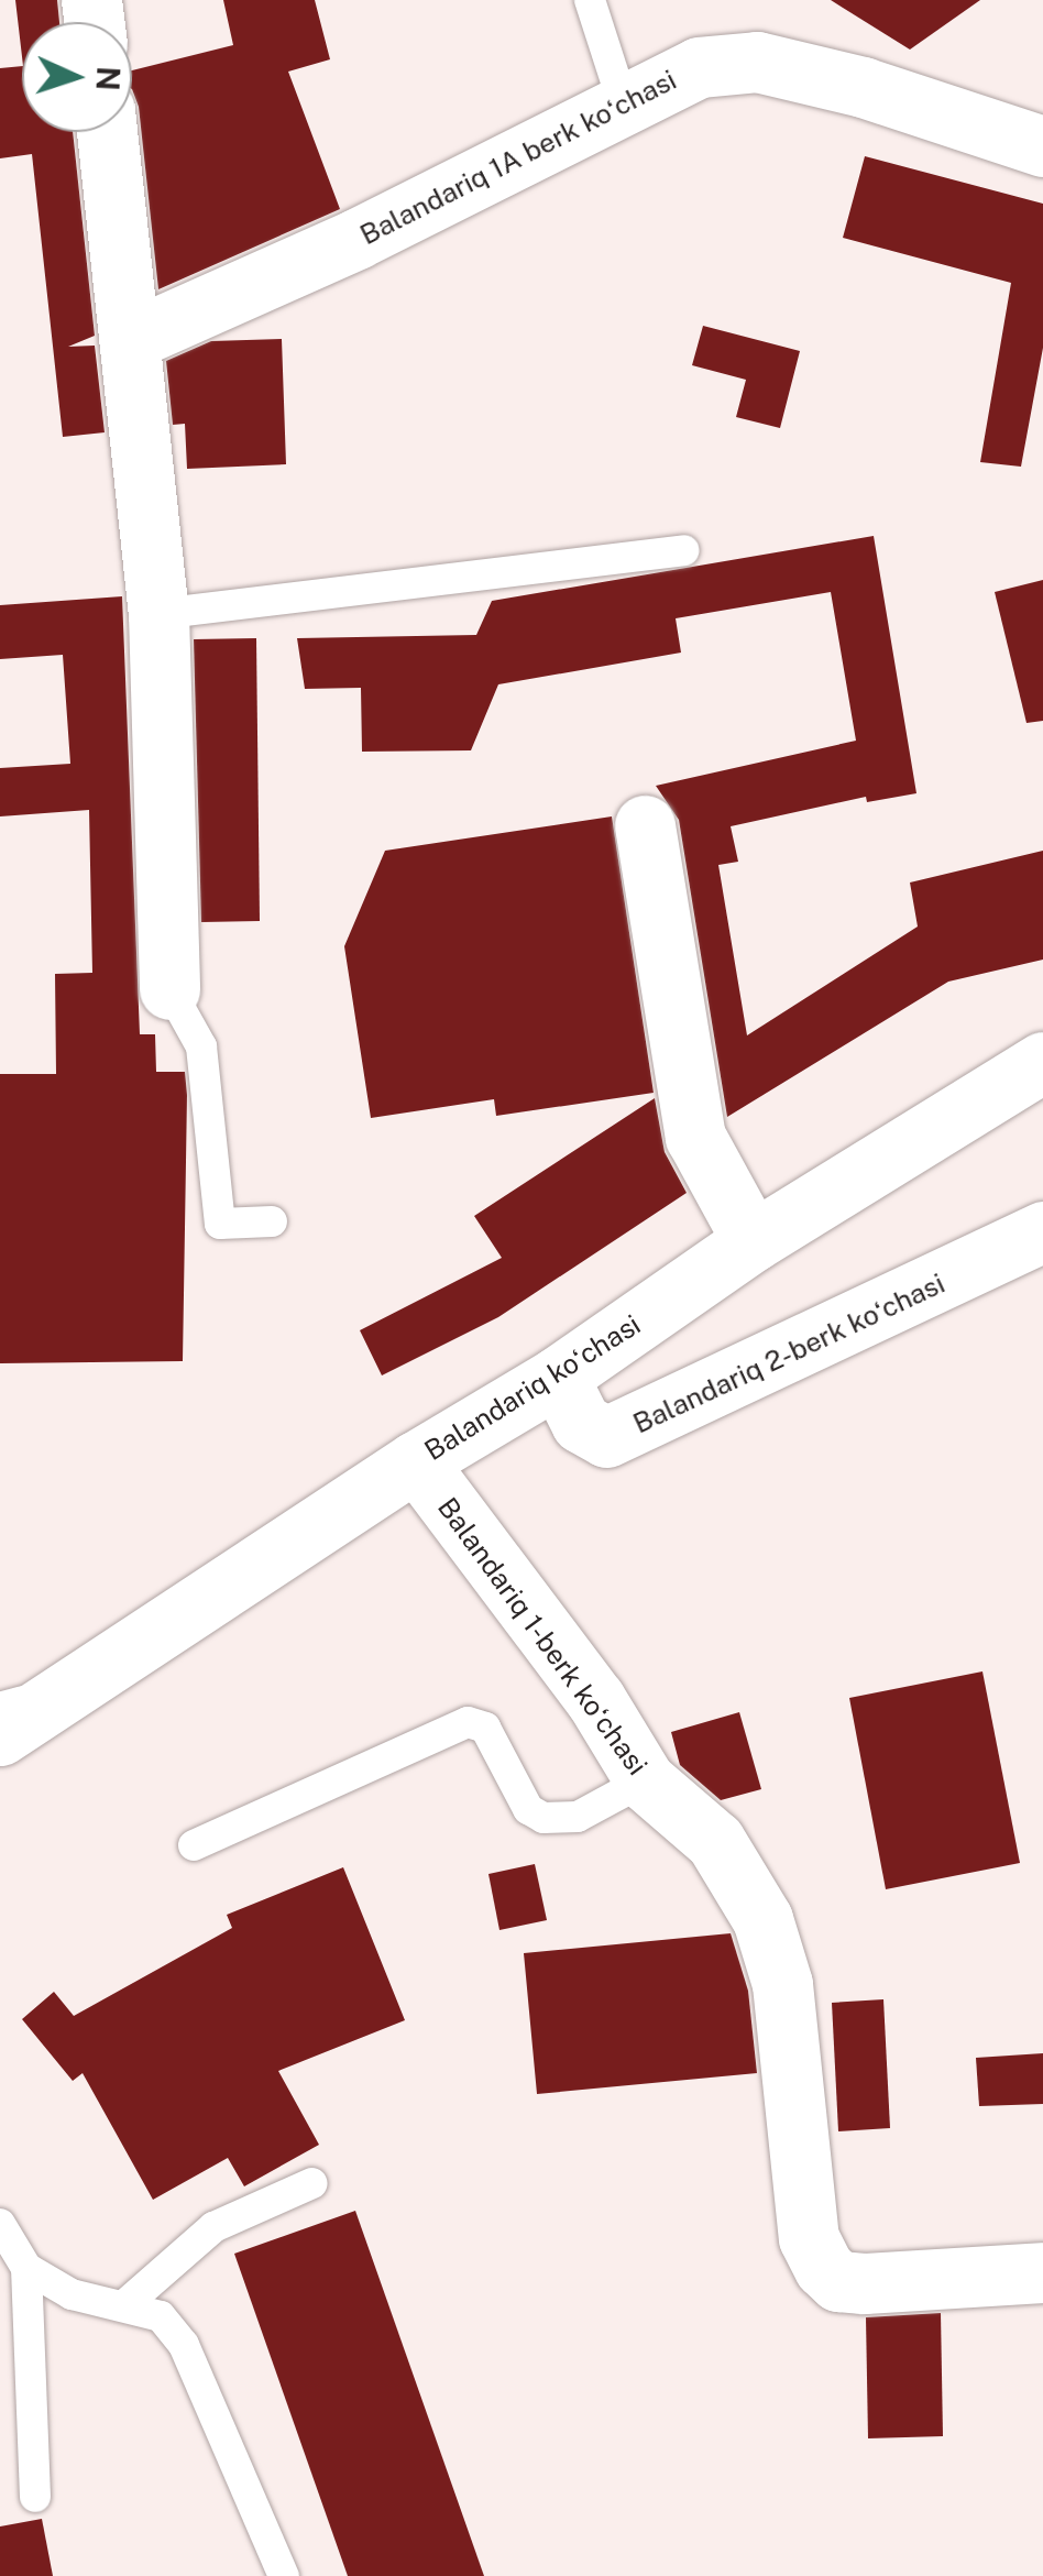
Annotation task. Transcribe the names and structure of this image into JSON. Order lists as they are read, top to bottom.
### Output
{
  "streets": {
    "street": [
      "Balandariq 1A berk koʻchasi",
      "Balandariq 2-berk koʻchasi",
      "Balandariq koʻchasi",
      "Balandariq 1-berk koʻchasi"
    ]
  },
  "crossings": [
    ["Balandariq 2-berk koʻchasi", "Balandariq koʻchasi"],
    ["Balandariq koʻchasi", "Balandariq 1-berk koʻchasi"]
  ],
  "north": "right"
}
